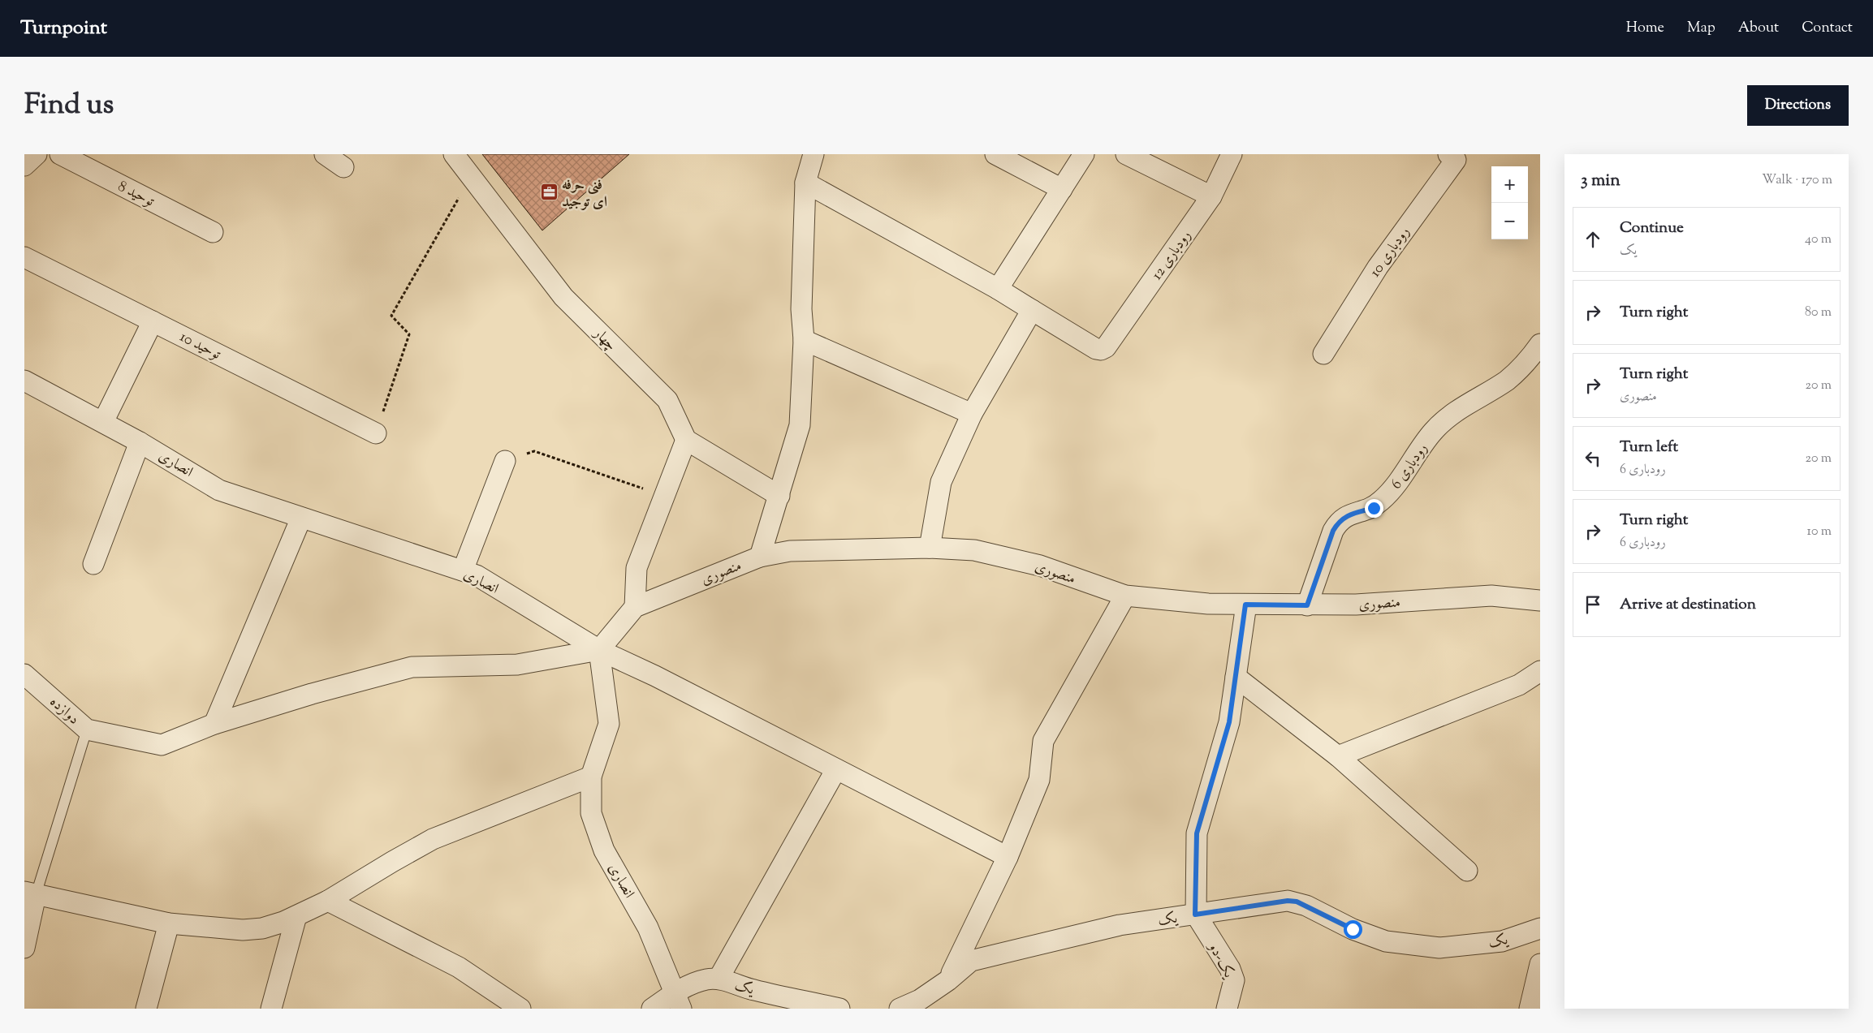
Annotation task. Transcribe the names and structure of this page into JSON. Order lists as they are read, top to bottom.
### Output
{
  "streets": {
    "street": [
      "توحید 8",
      "رودباری 10",
      "رودباری 12",
      "چهار",
      "توحید 10",
      "انصاری",
      "رودباری 6",
      "منصوری",
      "دوازده",
      "یک",
      "یک-دو"
    ]
  },
  "crossings": [
    ["انصاری", "منصوری"],
    ["انصاری", "یک"],
    ["رودباری 6", "منصوری"],
    ["یک", "یک-دو"]
  ],
  "places": {
    "office": ["فنی حرفه ای توجید"]
  },
  "page": {
    "header": "Turnpoint",
    "nav": [
      "Home",
      "Map",
      "About",
      "Contact"
    ],
    "title": "Find us",
    "buttons": "Directions",
    "heading": ["3 min", "Walk · 170 m"],
    "map_buttons": ["+", "−"],
    "list": [
      ["Continue", "یک", "40 m"],
      ["Turn right", "80 m"],
      ["Turn right", "منصوری", "20 m"],
      ["Turn left", "رودباری 6", "20 m"],
      ["Turn right", "رودباری 6", "10 m"],
      "Arrive at destination"
    ]
  }
}
